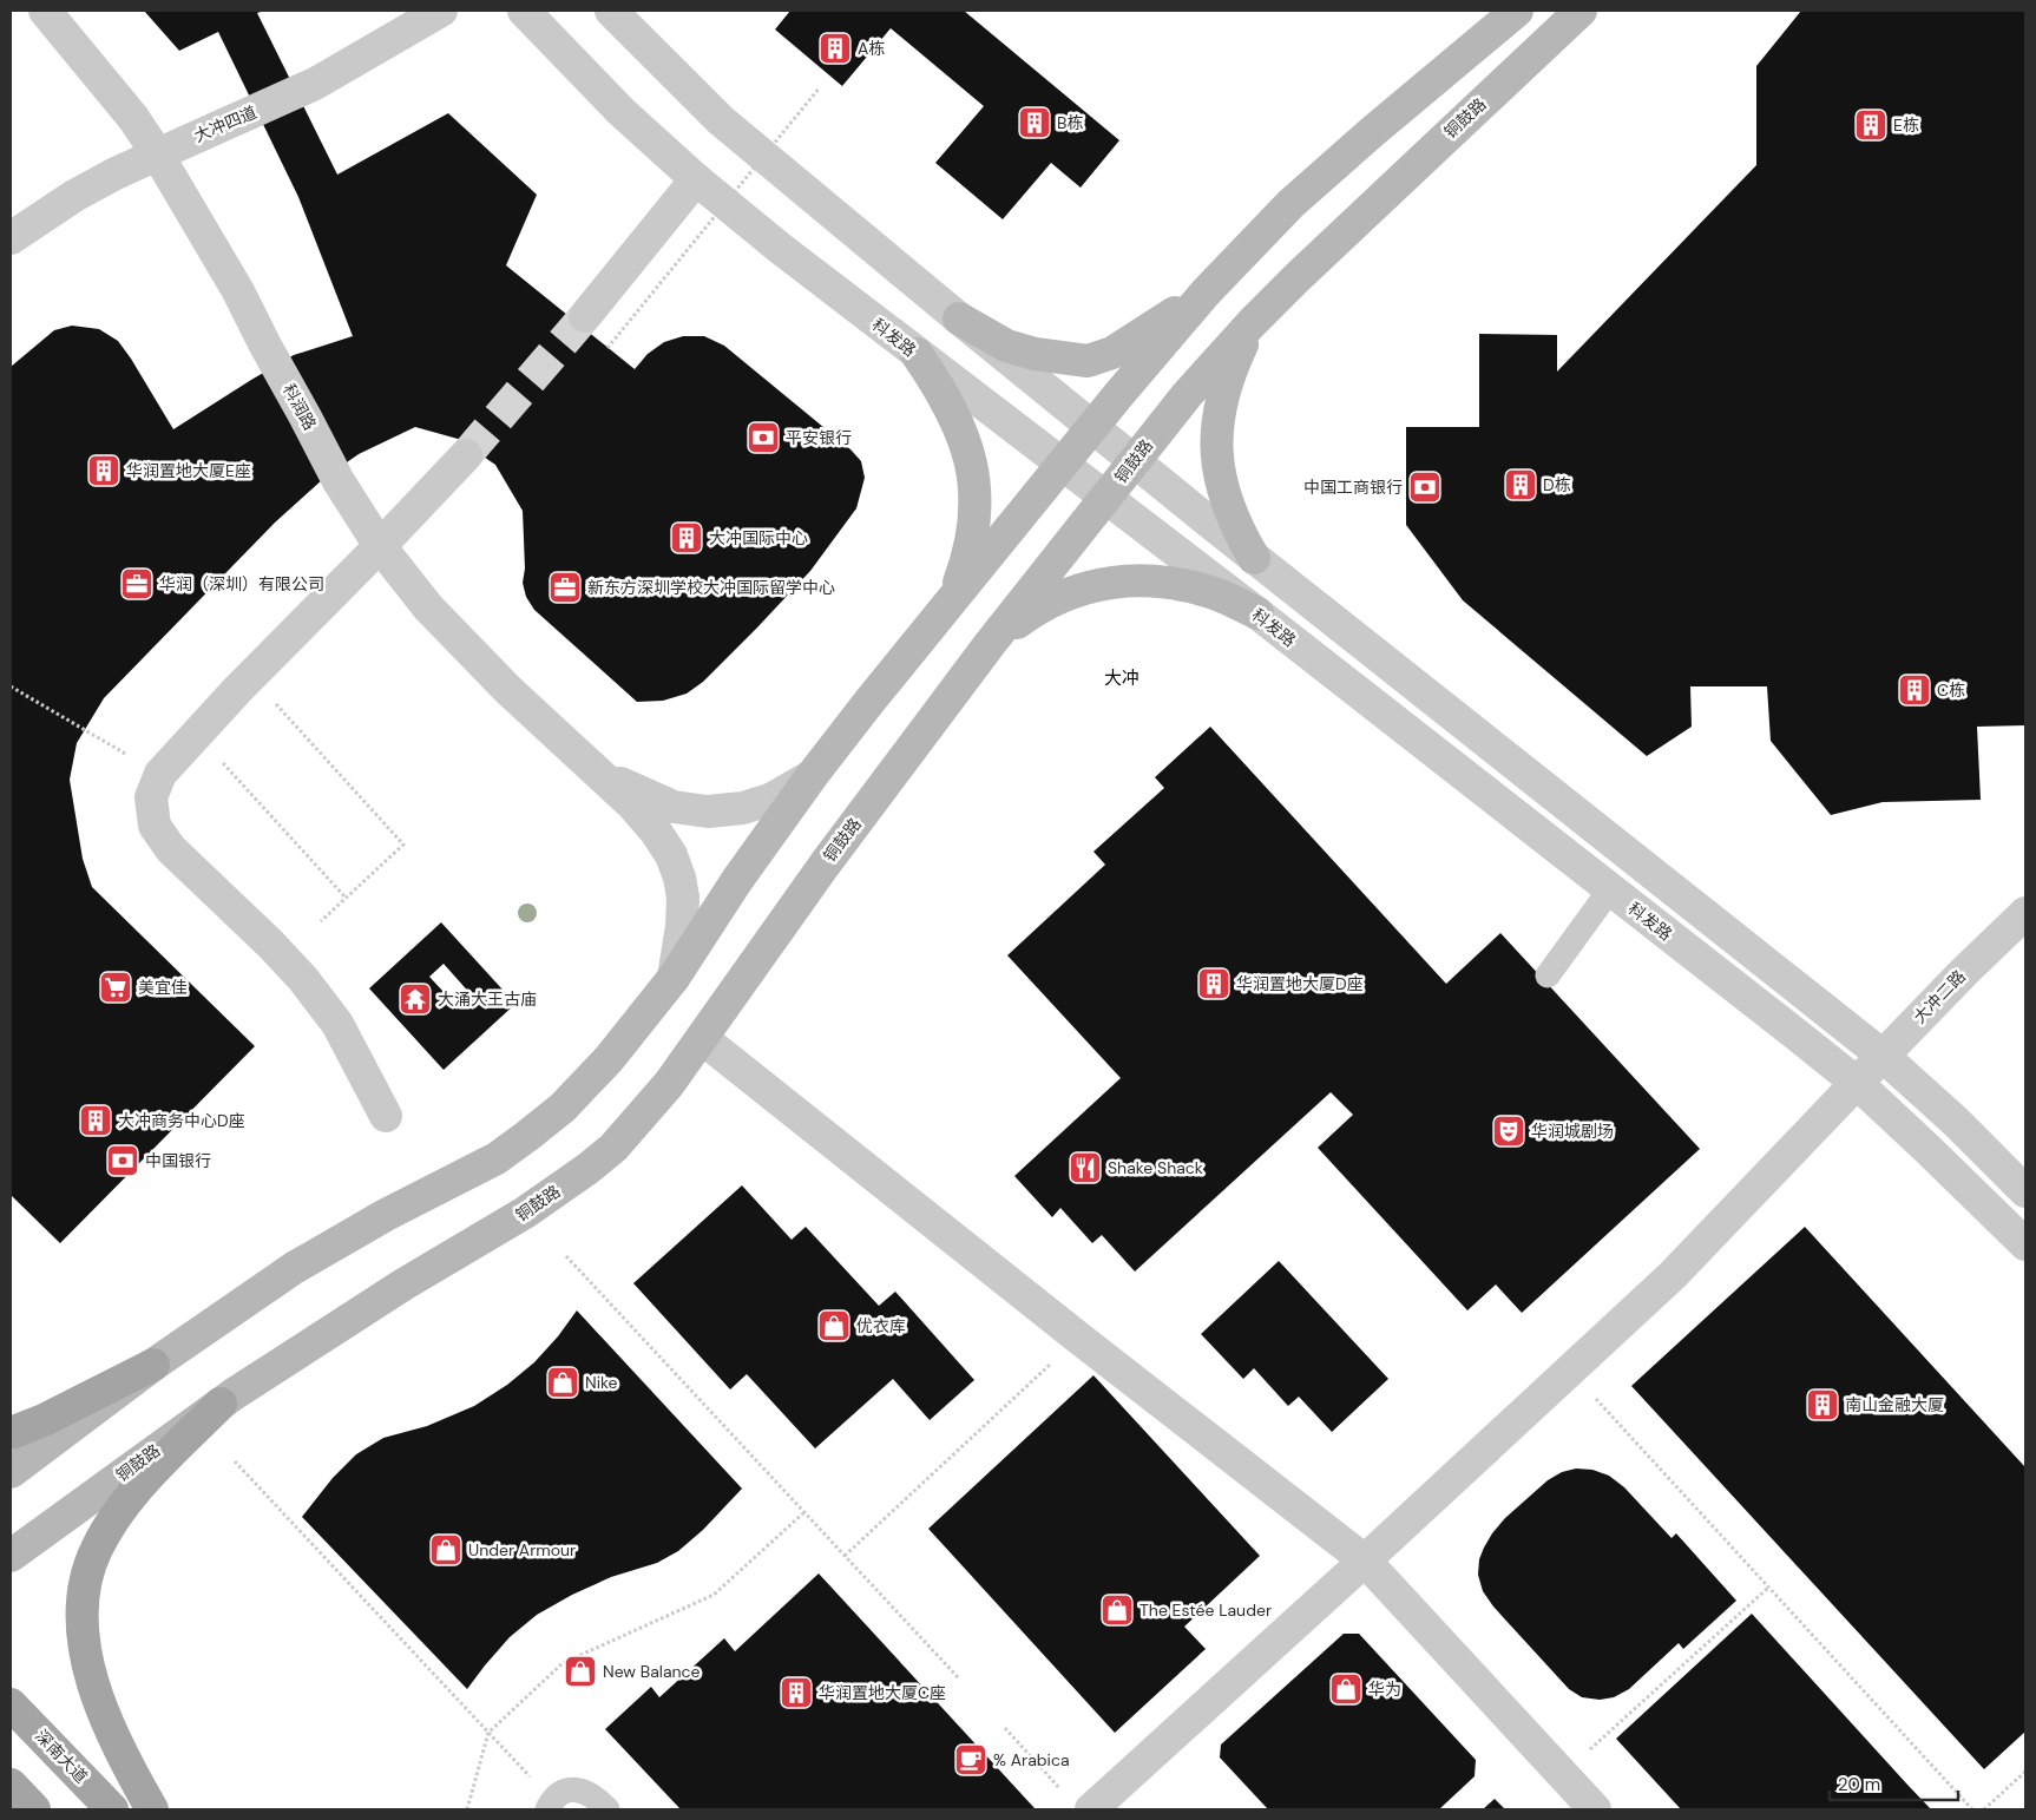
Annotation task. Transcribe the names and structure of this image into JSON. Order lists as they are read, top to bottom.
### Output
{
  "streets": {
    "main road": ["铜鼓路", "深南大道"],
    "street": [
      "大冲四道",
      "科发路",
      "科润路",
      "大冲二路"
    ]
  },
  "crossings": [
    ["铜鼓路", "科发路"],
    ["大冲四道", "科润路"],
    ["科发路", "大冲二路"]
  ],
  "districts": ["大冲"],
  "places": {
    "building": [
      "A栋",
      "B栋",
      "E栋",
      "华润置地大厦E座",
      "D栋",
      "大冲国际中心",
      "C栋",
      "华润置地大厦D座",
      "大冲商务中心D座",
      "南山金融大厦",
      "华润置地大厦C座"
    ],
    "bank": ["平安银行", "中国工商银行", "中国银行"],
    "office": ["华润（深圳）有限公司", "新东方深圳学校大冲国际留学中心"],
    "supermarket": ["美宜佳"],
    "temple": ["大涌大王古庙"],
    "theatre": ["华润城剧场"],
    "restaurant": ["Shake Shack"],
    "shop": [
      "优衣库",
      "Nike",
      "Under Armour",
      "The Estée Lauder",
      "New Balance",
      "华为"
    ],
    "cafe": ["% Arabica"]
  },
  "scale_bar": "20 m"
}
